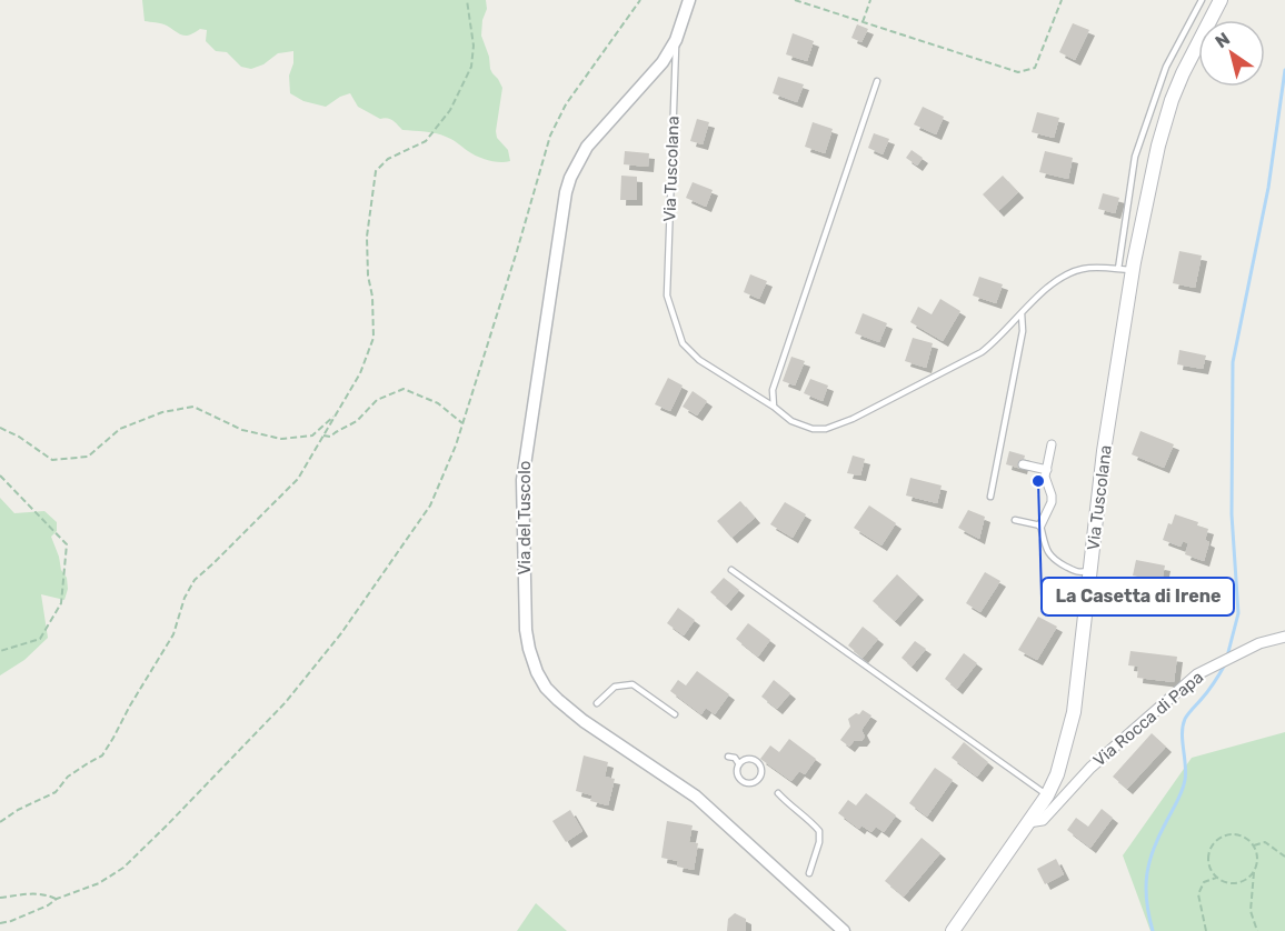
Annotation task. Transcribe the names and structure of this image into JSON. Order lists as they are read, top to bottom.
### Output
{
  "streets": {
    "main road": ["Via Tuscolana"],
    "street": ["Via del Tuscolo", "Via Rocca di Papa"]
  },
  "crossings": [
    ["Via Tuscolana", "Via del Tuscolo"],
    ["Via Tuscolana", "Via Rocca di Papa"]
  ],
  "places": ["La Casetta di Irene"],
  "north": "top left"
}
